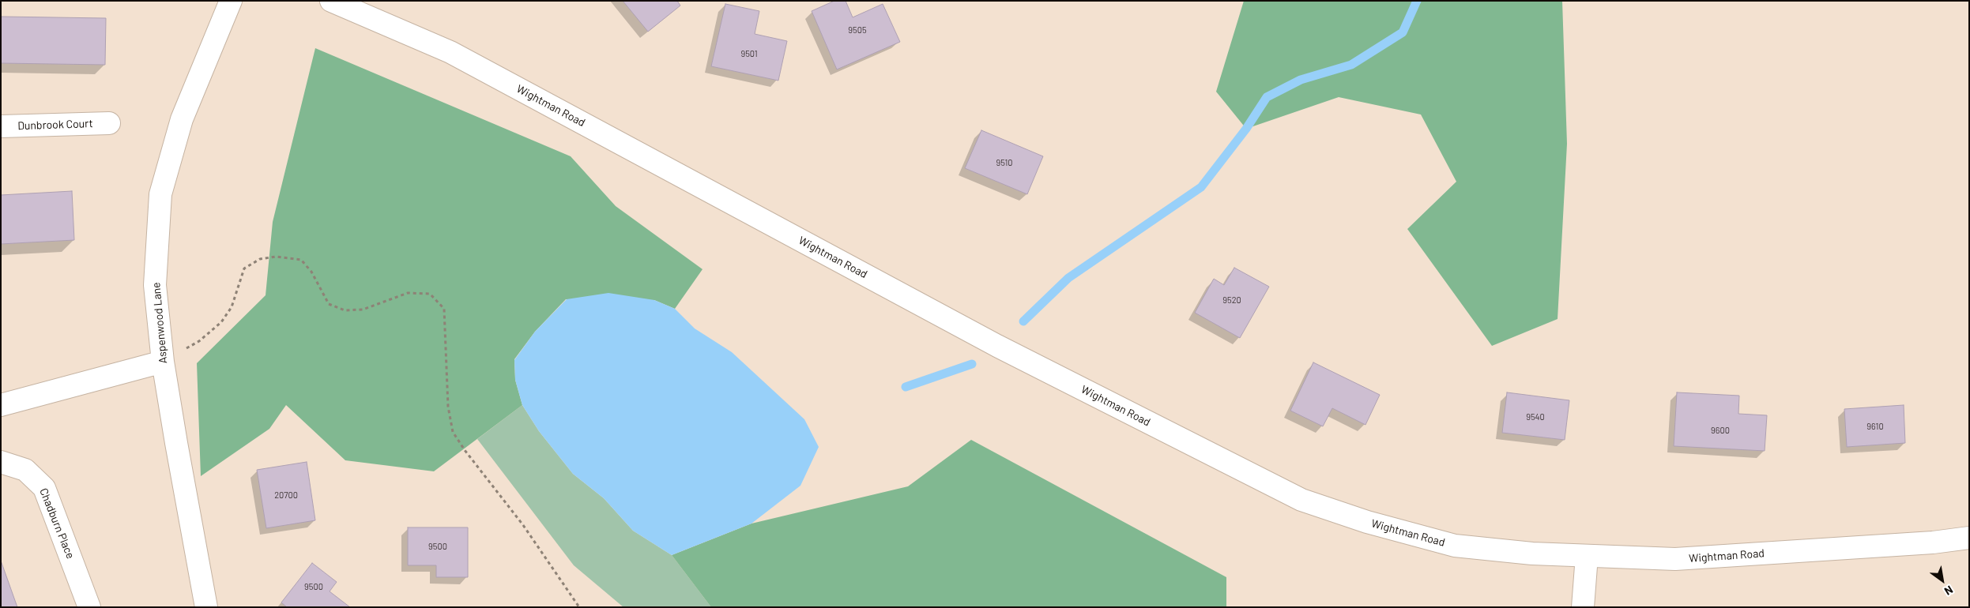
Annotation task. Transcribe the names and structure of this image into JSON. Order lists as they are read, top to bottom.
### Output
{
  "streets": {
    "main road": [
      "Wightman Road",
      "Dunbrook Court",
      "Aspenwood Lane",
      "Chadburn Place"
    ]
  },
  "house_numbers": [
    "9505",
    "9501",
    "9510",
    "9520",
    "9540",
    "9610",
    "9600",
    "20700",
    "9500",
    "9500"
  ],
  "north": "bottom right"
}
